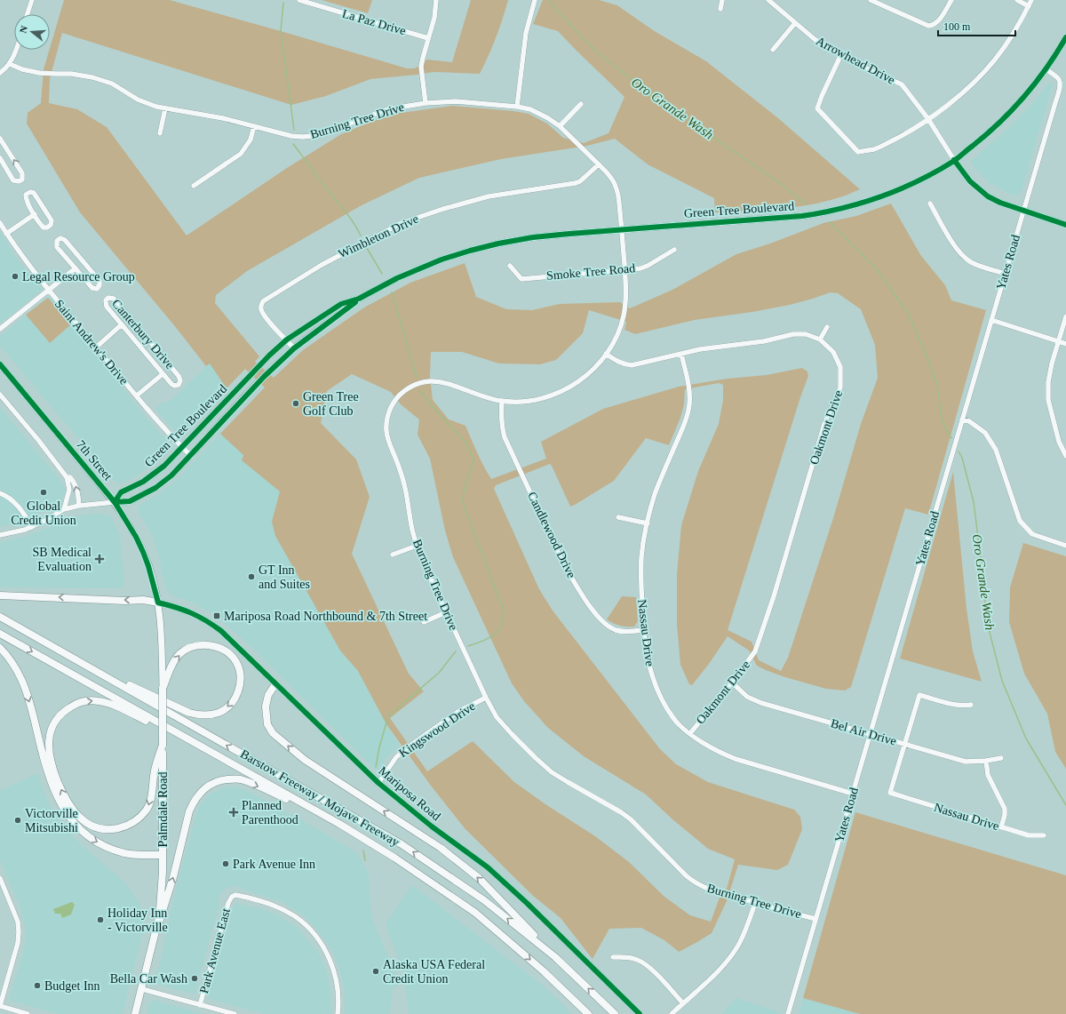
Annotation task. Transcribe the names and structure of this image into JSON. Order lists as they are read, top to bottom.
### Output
{
  "streets": {
    "highway": ["Barstow Freeway / Mojave Freeway", "Palmdale Road"],
    "main road": [
      "Arrowhead Drive",
      "Green Tree Boulevard",
      "7th Street",
      "Mariposa Road"
    ],
    "street": [
      "La Paz Drive",
      "Burning Tree Drive",
      "Wimbleton Drive",
      "Yates Road",
      "Smoke Tree Road",
      "Canterbury Drive",
      "Saint Andrew's Drive",
      "Oakmont Drive",
      "Candlewood Drive",
      "Nassau Drive",
      "Kingswood Drive",
      "Bel Air Drive",
      "Park Avenue East"
    ]
  },
  "crossings": [
    ["Arrowhead Drive", "Green Tree Boulevard"],
    ["Arrowhead Drive", "Yates Road"],
    ["Burning Tree Drive", "Green Tree Boulevard"],
    ["Burning Tree Drive", "Wimbleton Drive"],
    ["Burning Tree Drive", "Yates Road"],
    ["Burning Tree Drive", "Smoke Tree Road"],
    ["Burning Tree Drive", "Oakmont Drive"],
    ["Burning Tree Drive", "Candlewood Drive"],
    ["Burning Tree Drive", "Kingswood Drive"],
    ["Green Tree Boulevard", "Wimbleton Drive"],
    ["Green Tree Boulevard", "Yates Road"],
    ["Green Tree Boulevard", "Saint Andrew's Drive"],
    ["Green Tree Boulevard", "7th Street"],
    ["Yates Road", "Nassau Drive"],
    ["Yates Road", "Bel Air Drive"],
    ["Canterbury Drive", "Saint Andrew's Drive"],
    ["Oakmont Drive", "Nassau Drive"],
    ["Oakmont Drive", "Bel Air Drive"],
    ["7th Street", "Mariposa Road"],
    ["7th Street", "Palmdale Road"],
    ["Candlewood Drive", "Nassau Drive"],
    ["Nassau Drive", "Bel Air Drive"],
    ["Kingswood Drive", "Mariposa Road"],
    ["Mariposa Road", "Palmdale Road"]
  ],
  "water": ["Oro Grande Wash"],
  "places": {
    "other": [
      "Legal Resource Group",
      "Green Tree Golf Club",
      "Global Credit Union",
      "GT Inn and Suites",
      "Victorville Mitsubishi",
      "Park Avenue Inn",
      "Holiday Inn - Victorville",
      "Alaska USA Federal Credit Union",
      "Bella Car Wash",
      "Budget Inn"
    ],
    "health": ["SB Medical Evaluation", "Planned Parenthood"],
    "transit": ["Mariposa Road Northbound & 7th Street"]
  },
  "scale_bar": "100 m",
  "north": "left"
}
